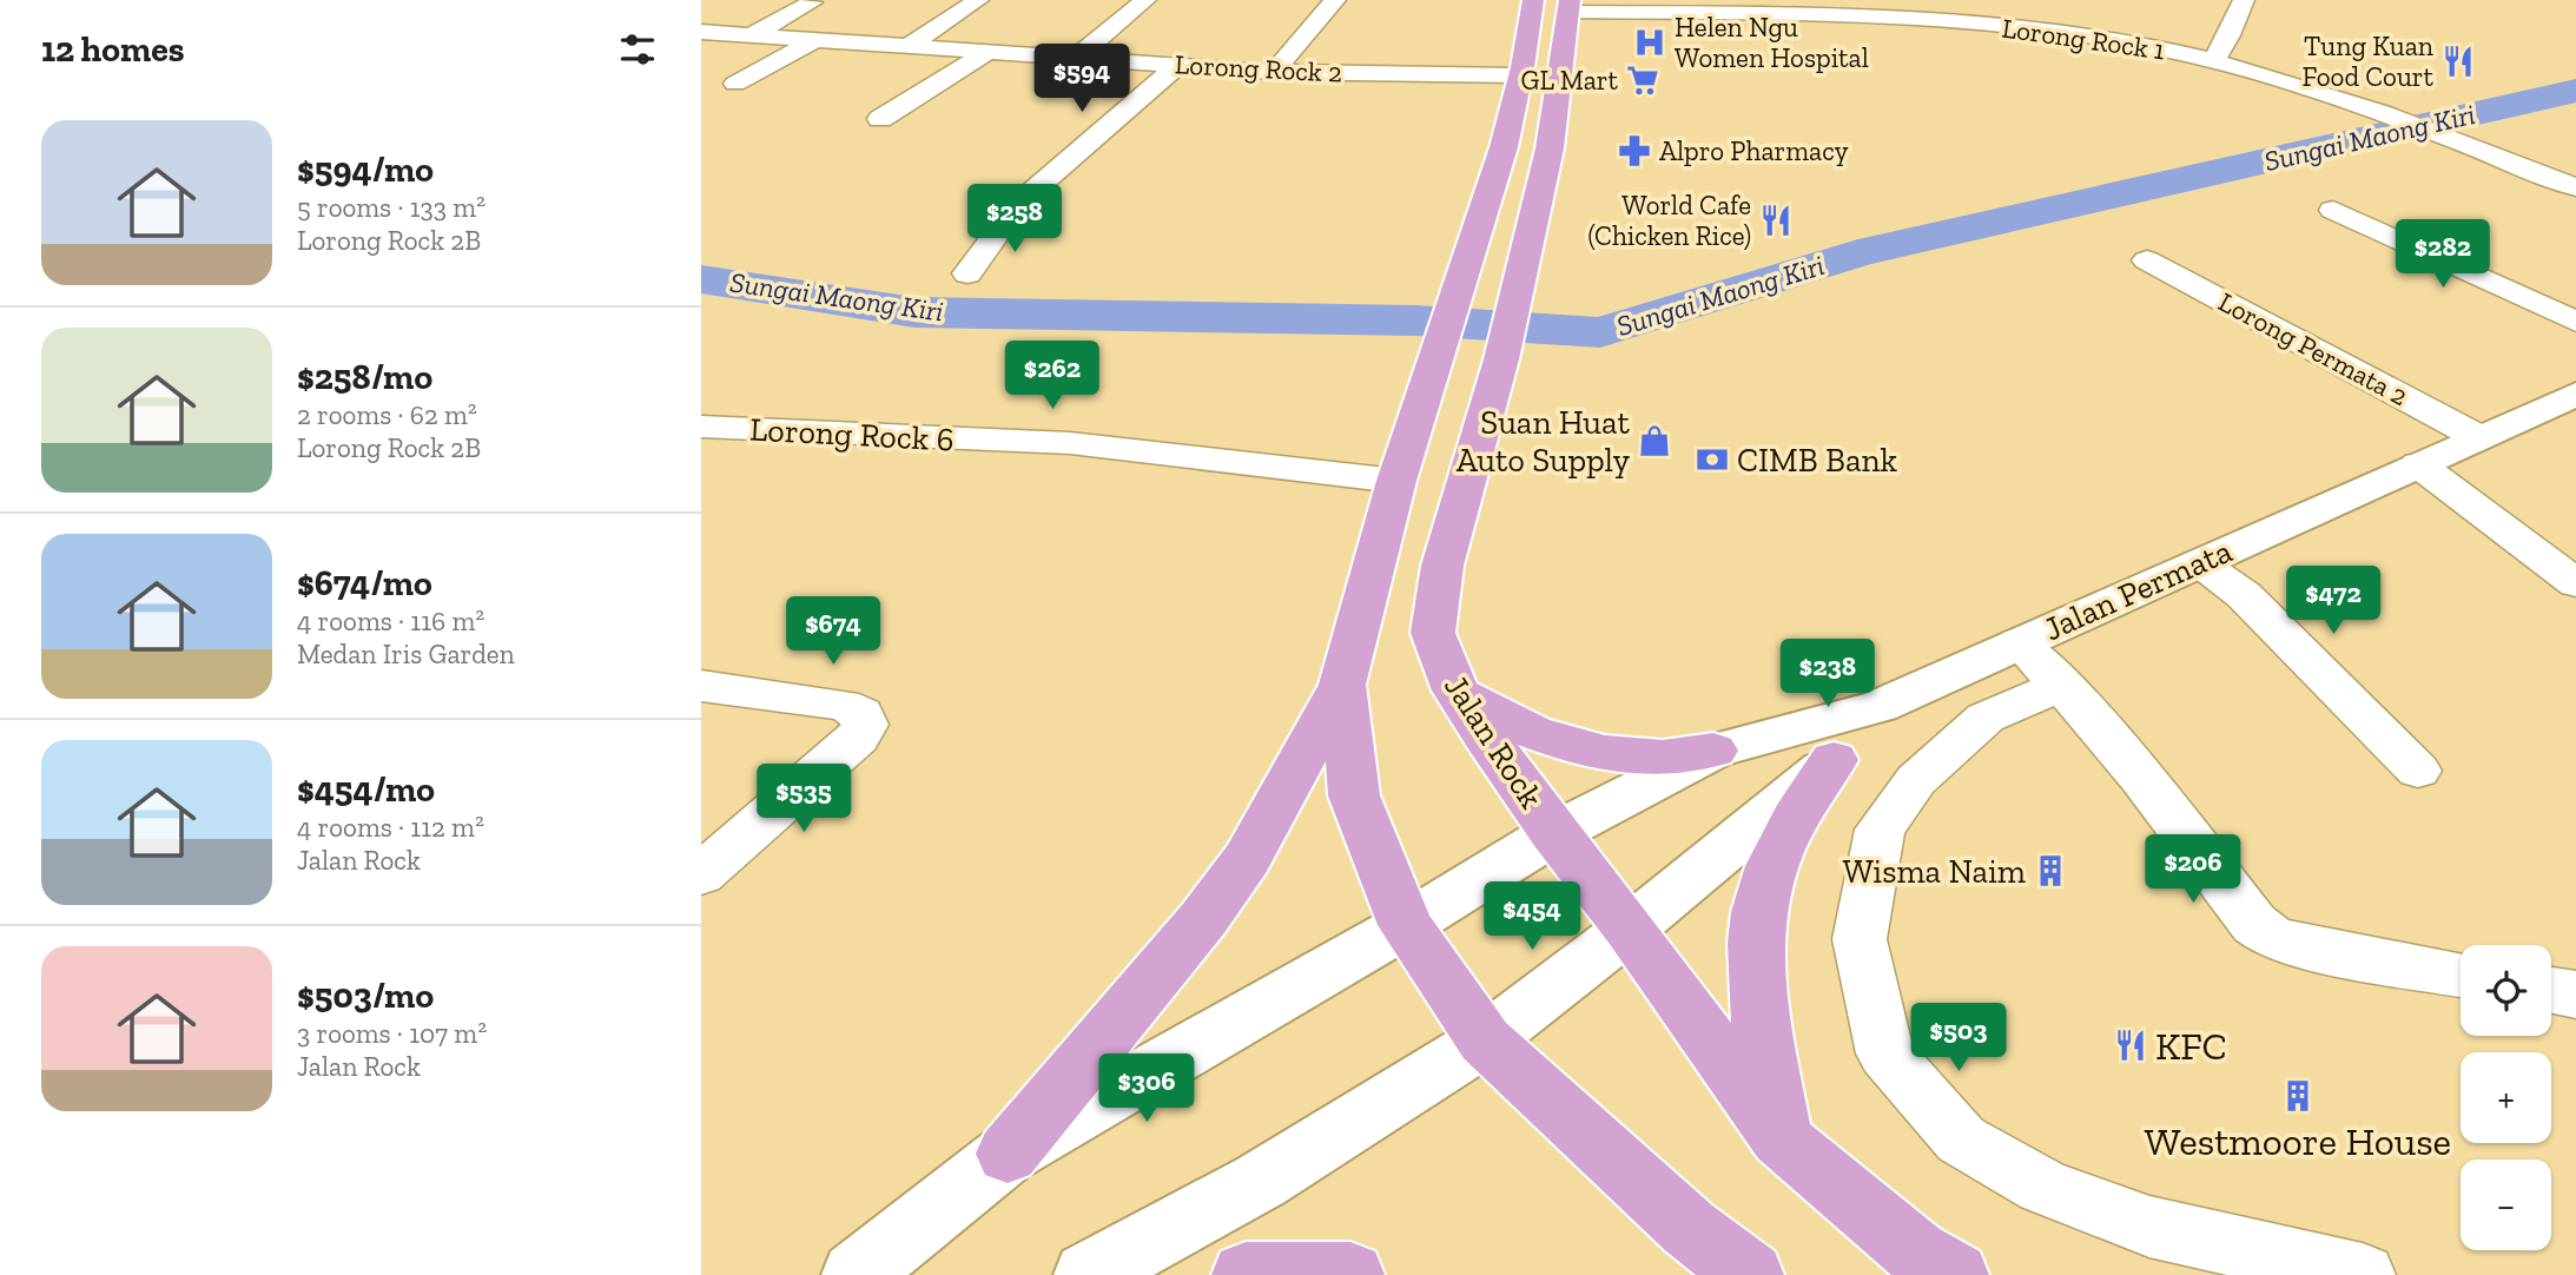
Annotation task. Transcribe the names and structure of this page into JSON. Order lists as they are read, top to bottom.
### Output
{
  "streets": {
    "main road": ["Jalan Rock"],
    "street": [
      "Lorong Rock 1",
      "Lorong Rock 2",
      "Lorong Permata 2",
      "Lorong Rock 6",
      "Jalan Permata"
    ]
  },
  "crossings": [
    ["Lorong Rock 1", "Jalan Rock"],
    ["Lorong Permata 2", "Jalan Permata"],
    ["Jalan Permata", "Jalan Rock"]
  ],
  "water": ["Sungai Maong Kiri"],
  "places": {
    "hospital": ["Helen Ngu Women Hospital"],
    "restaurant": ["Tung Kuan Food Court", "World Cafe (Chicken Rice)", "KFC"],
    "supermarket": ["GL Mart"],
    "pharmacy": ["Alpro Pharmacy"],
    "shop": ["Suan Huat Auto Supply"],
    "bank": ["CIMB Bank"],
    "building": ["Wisma Naim", "Westmoore House"]
  },
  "page": {
    "heading": "12 homes",
    "price": [
      "$594",
      "$258",
      "$282",
      "$262",
      "$472",
      "$674",
      "$238",
      "$535",
      "$206",
      "$454",
      "$503",
      "$306"
    ],
    "list": [
      {
        "name": "$594/mo",
        "note": "5 rooms · 133 m² · Lorong Rock 2B"
      },
      {
        "name": "$258/mo",
        "note": "2 rooms · 62 m² · Lorong Rock 2B"
      },
      {
        "name": "$674/mo",
        "note": "4 rooms · 116 m² · Medan Iris Garden"
      },
      {
        "name": "$454/mo",
        "note": "4 rooms · 112 m² · Jalan Rock"
      },
      {
        "name": "$503/mo",
        "note": "3 rooms · 107 m² · Jalan Rock"
      }
    ],
    "map_buttons": ["+", "−"]
  }
}
